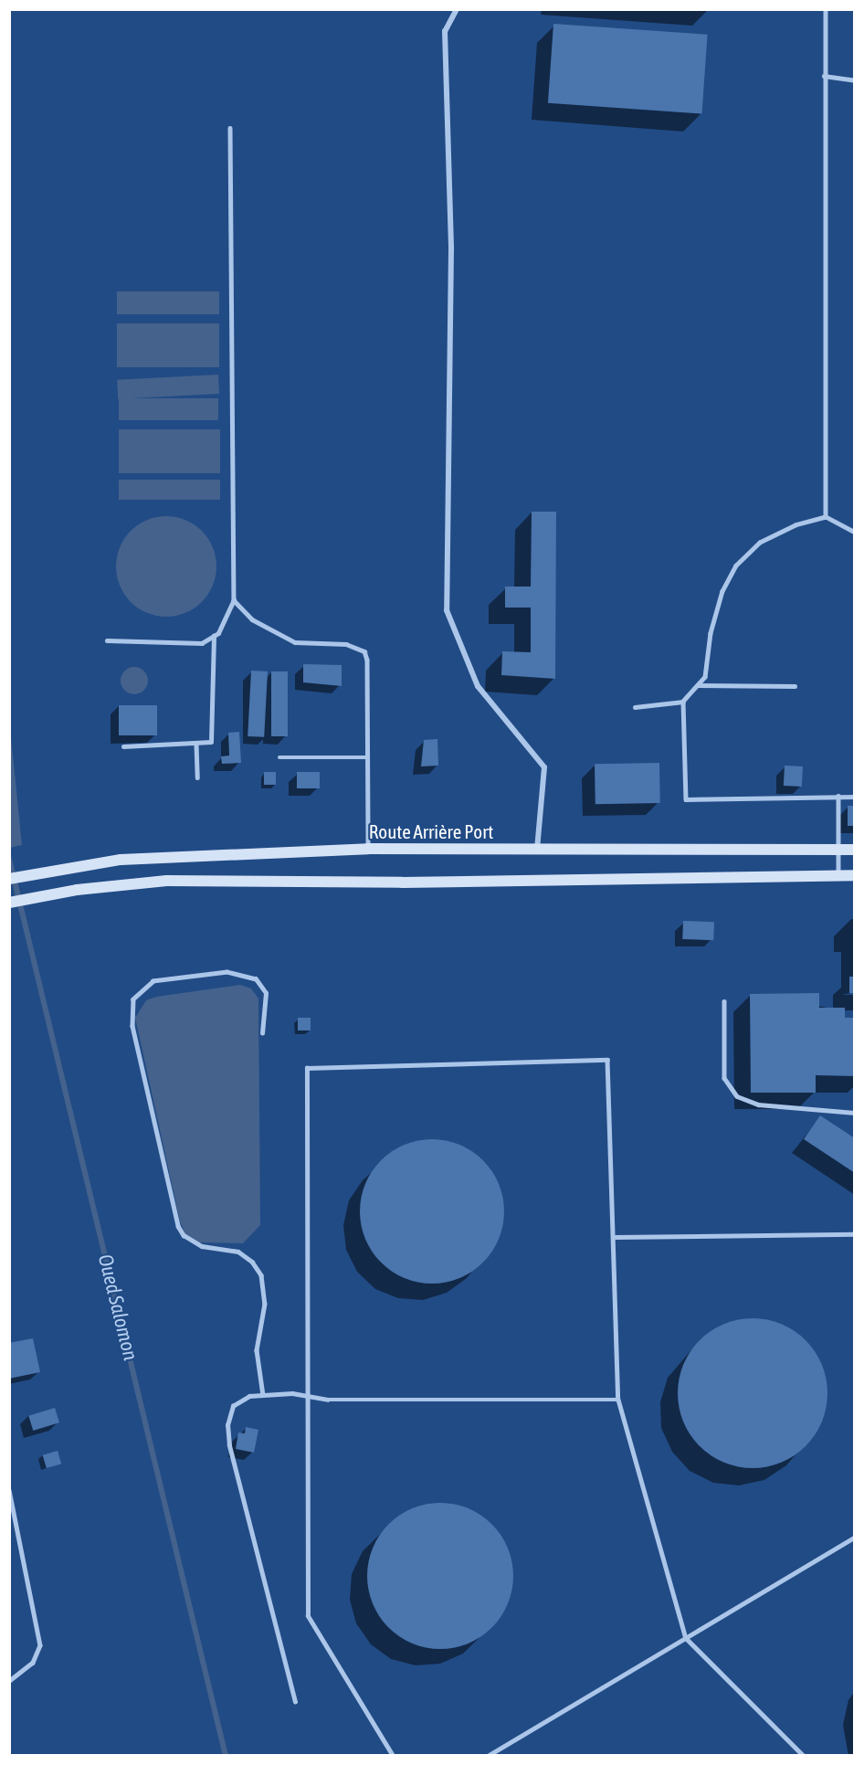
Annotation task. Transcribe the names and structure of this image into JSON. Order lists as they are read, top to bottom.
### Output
{
  "streets": {
    "street": ["Route Arrière Port"]
  },
  "water": ["Oued Salomon"]
}
